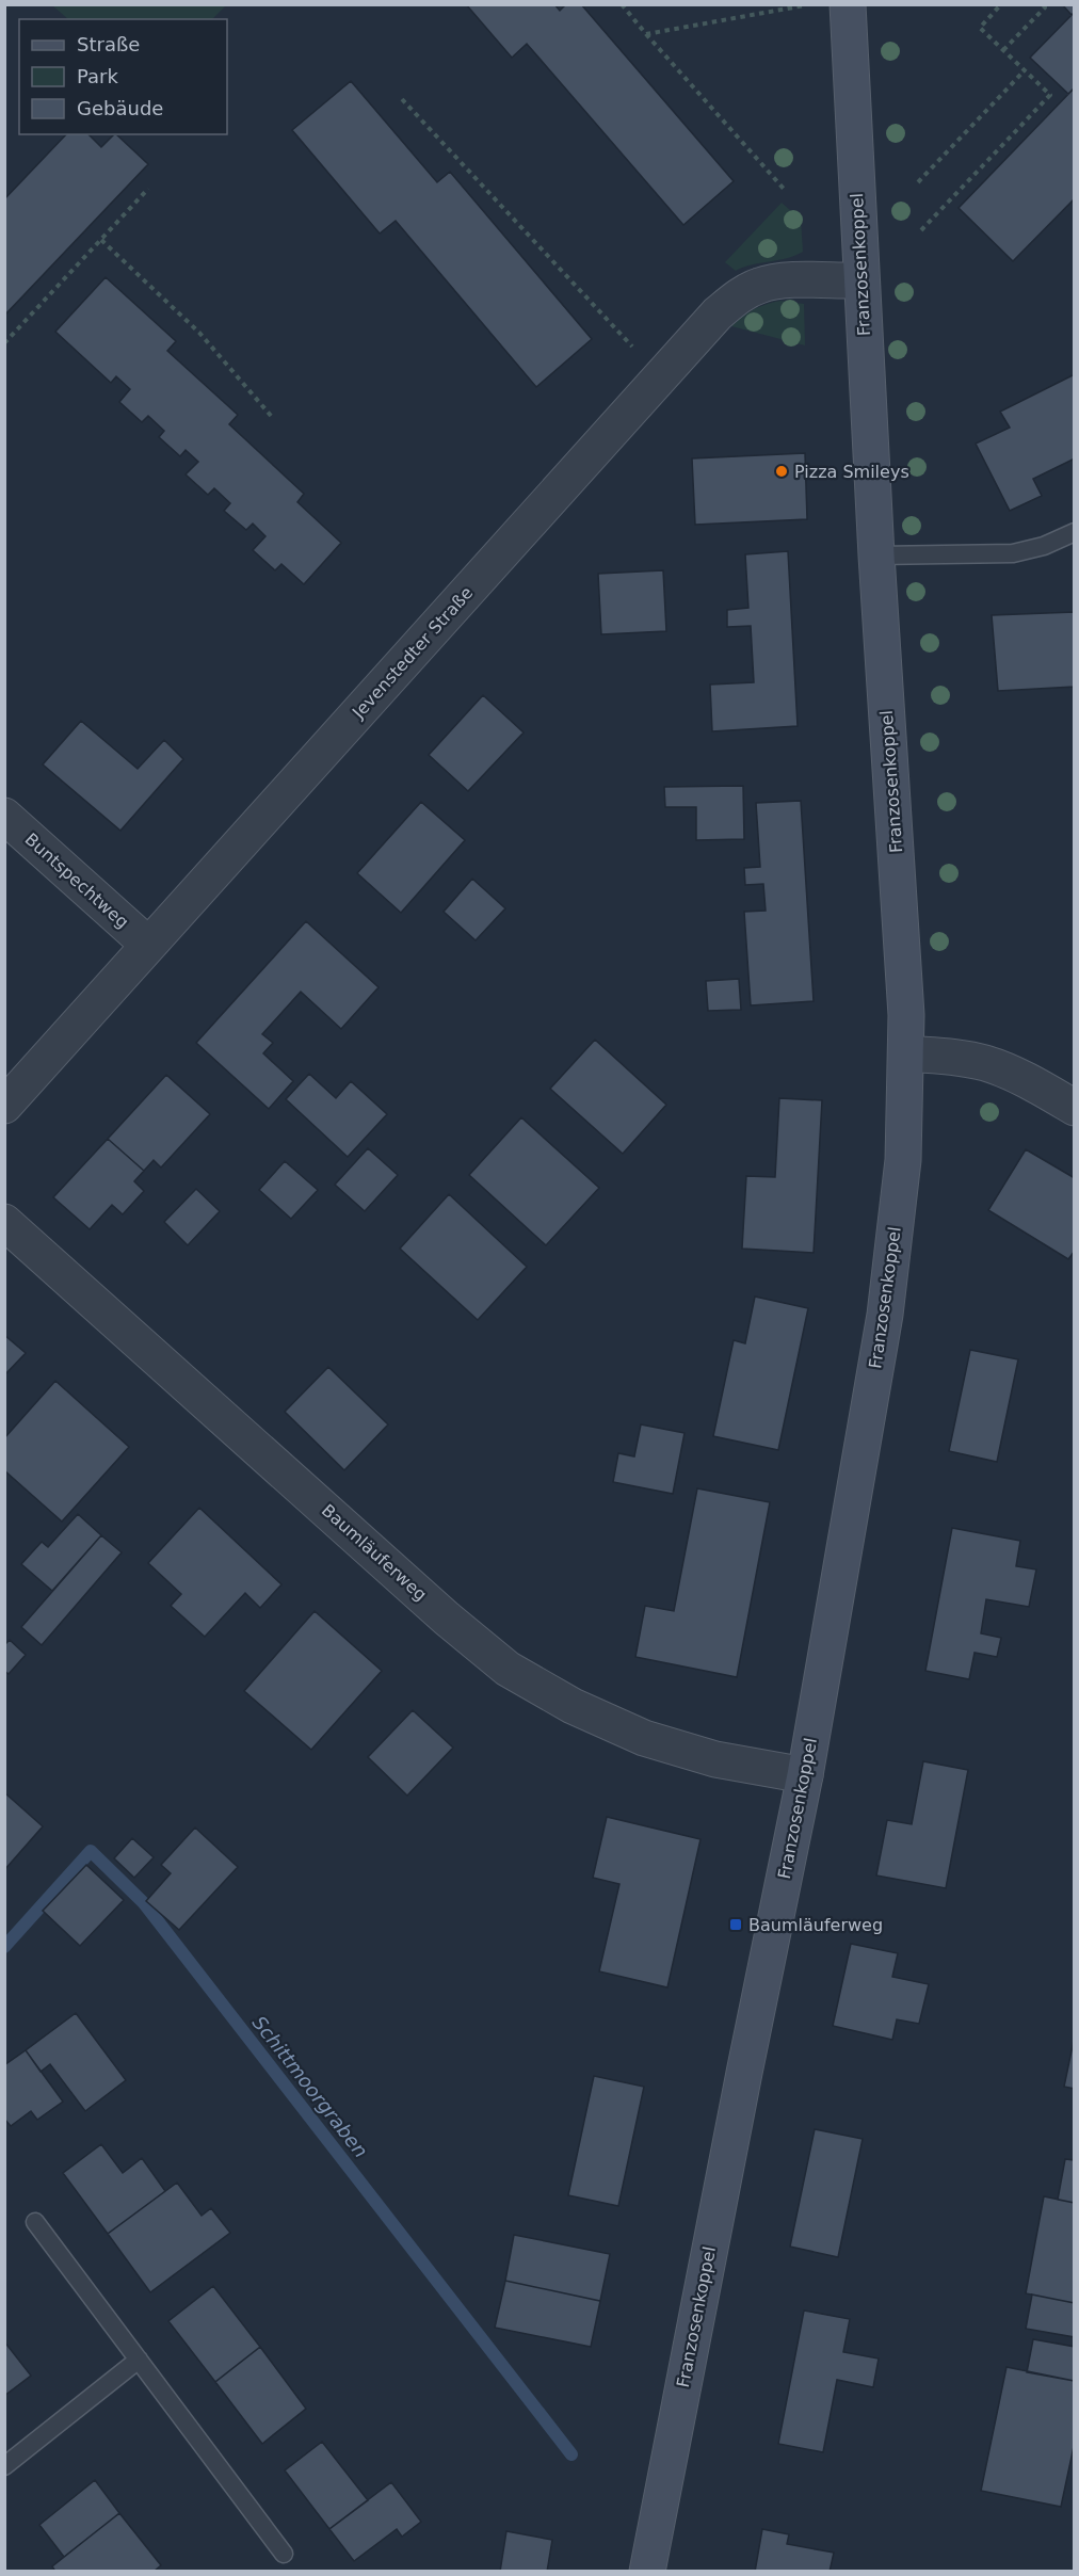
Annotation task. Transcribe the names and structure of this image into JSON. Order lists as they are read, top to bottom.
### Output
{
  "streets": {
    "street": [
      "Franzosenkoppel",
      "Jevenstedter Straße",
      "Buntspechtweg",
      "Baumläuferweg"
    ]
  },
  "crossings": [
    ["Franzosenkoppel", "Jevenstedter Straße"],
    ["Franzosenkoppel", "Baumläuferweg"],
    ["Jevenstedter Straße", "Buntspechtweg"]
  ],
  "water": ["Schittmoorgraben"],
  "places": {
    "other": ["Pizza Smileys"],
    "transit": ["Baumläuferweg"]
  },
  "legend": ["Straße", "Park", "Gebäude"]
}
